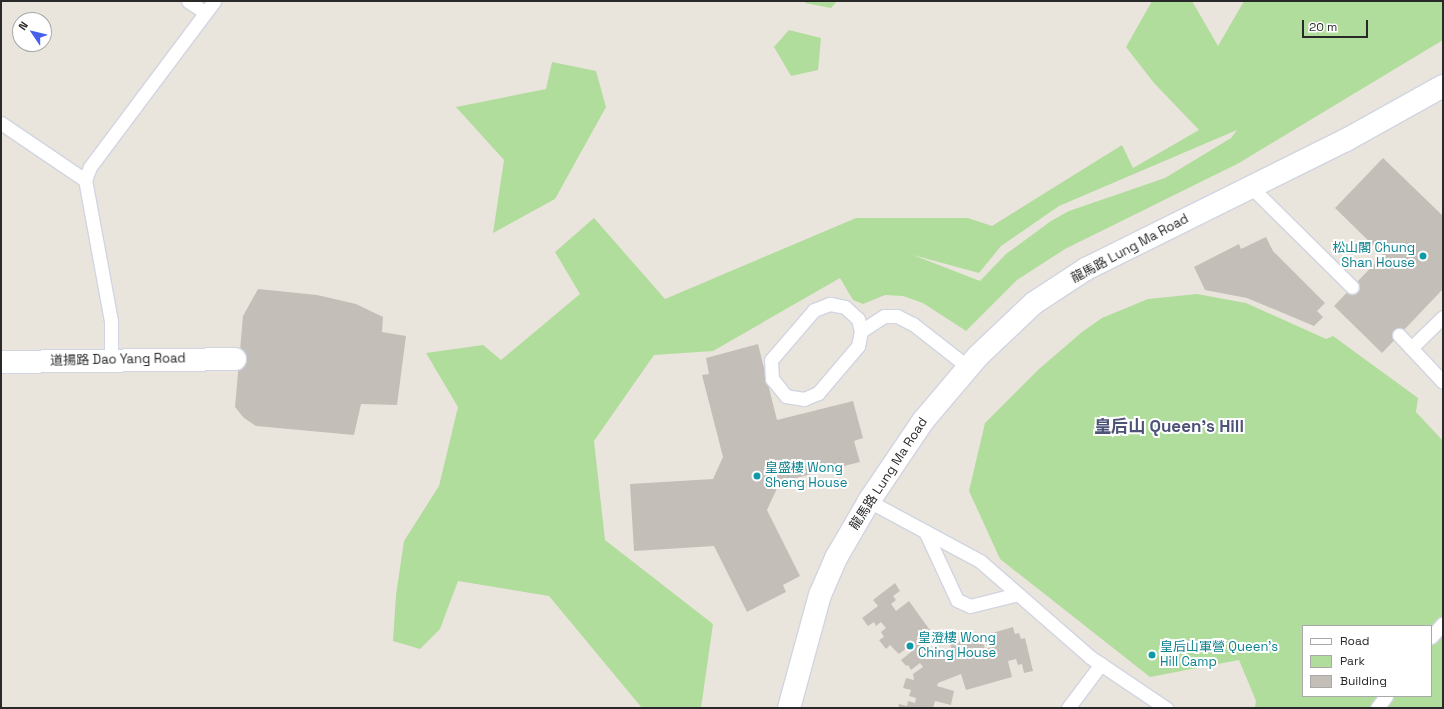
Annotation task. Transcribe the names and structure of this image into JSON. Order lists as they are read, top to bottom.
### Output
{
  "streets": {
    "street": ["龍馬路 Lung Ma Road", "道揚路 Dao Yang Road"]
  },
  "districts": ["皇后山 Queen's Hill"],
  "places": [
    "松山閣 Chung Shan House",
    "皇盛樓 Wong Sheng House",
    "皇澄樓 Wong Ching House",
    "皇后山軍營 Queen's Hill Camp"
  ],
  "legend": ["Road", "Park", "Building"],
  "scale_bar": "20 m",
  "north": "top left"
}
